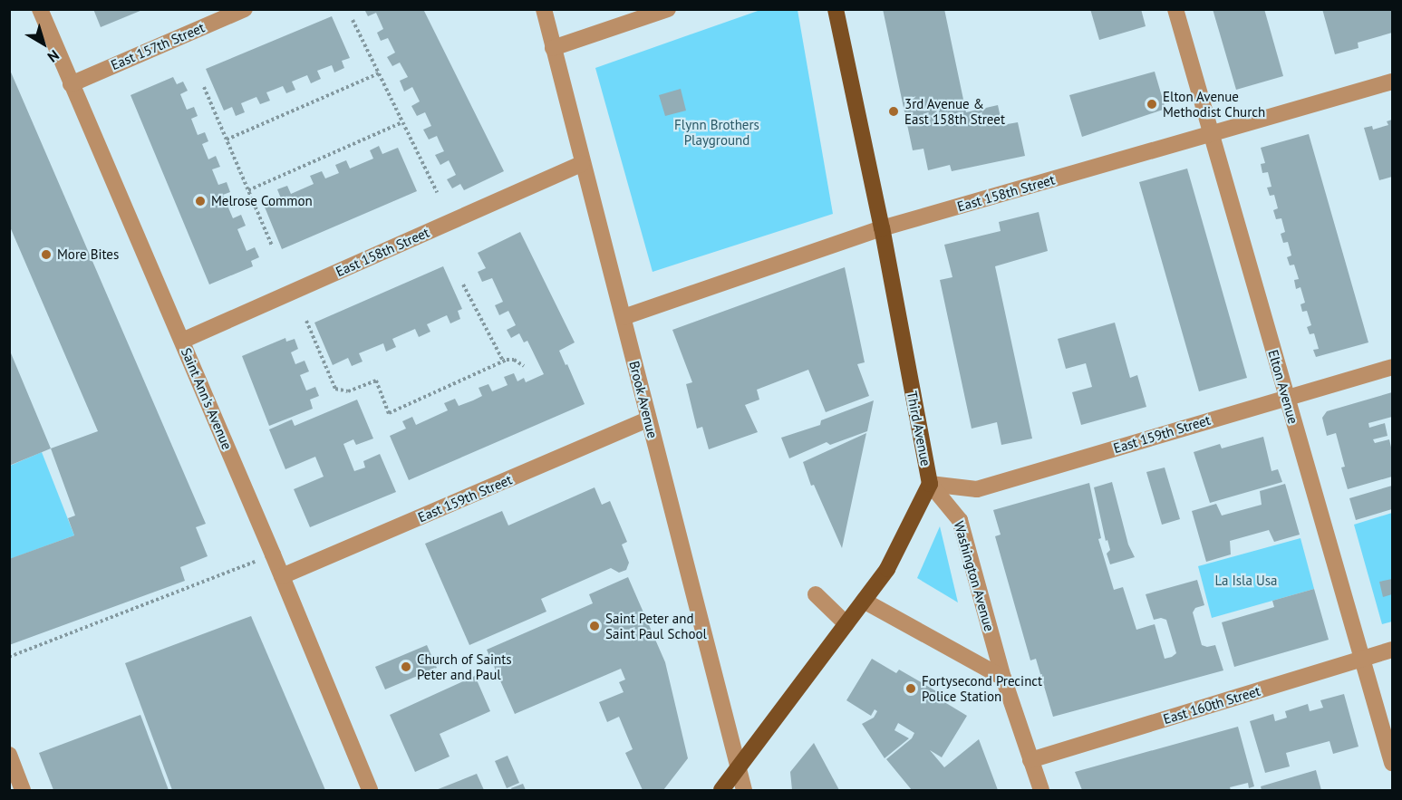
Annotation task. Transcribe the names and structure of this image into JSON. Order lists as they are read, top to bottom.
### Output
{
  "streets": {
    "main road": ["Third Avenue"],
    "street": [
      "East 157th Street",
      "East 158th Street",
      "Elton Avenue",
      "Saint Ann's Avenue",
      "Brook Avenue",
      "East 159th Street",
      "Washington Avenue",
      "East 160th Street"
    ]
  },
  "crossings": [
    ["East 157th Street", "Saint Ann's Avenue"],
    ["East 158th Street", "Elton Avenue"],
    ["East 158th Street", "Saint Ann's Avenue"],
    ["East 158th Street", "Brook Avenue"],
    ["East 158th Street", "Third Avenue"],
    ["Elton Avenue", "East 159th Street"],
    ["Elton Avenue", "East 160th Street"],
    ["Saint Ann's Avenue", "East 159th Street"],
    ["Brook Avenue", "Third Avenue"],
    ["Brook Avenue", "East 159th Street"],
    ["Third Avenue", "East 159th Street"],
    ["Third Avenue", "Washington Avenue"],
    ["East 159th Street", "Washington Avenue"],
    ["Washington Avenue", "East 160th Street"]
  ],
  "parks": ["Flynn Brothers Playground", "La Isla Usa"],
  "places": [
    "Elton Avenue Methodist Church",
    "3rd Avenue & East 158th Street",
    "Melrose Common",
    "More Bites",
    "Saint Peter and Saint Paul School",
    "Church of Saints Peter and Paul",
    "Fortysecond Precinct Police Station"
  ],
  "north": "bottom right"
}
